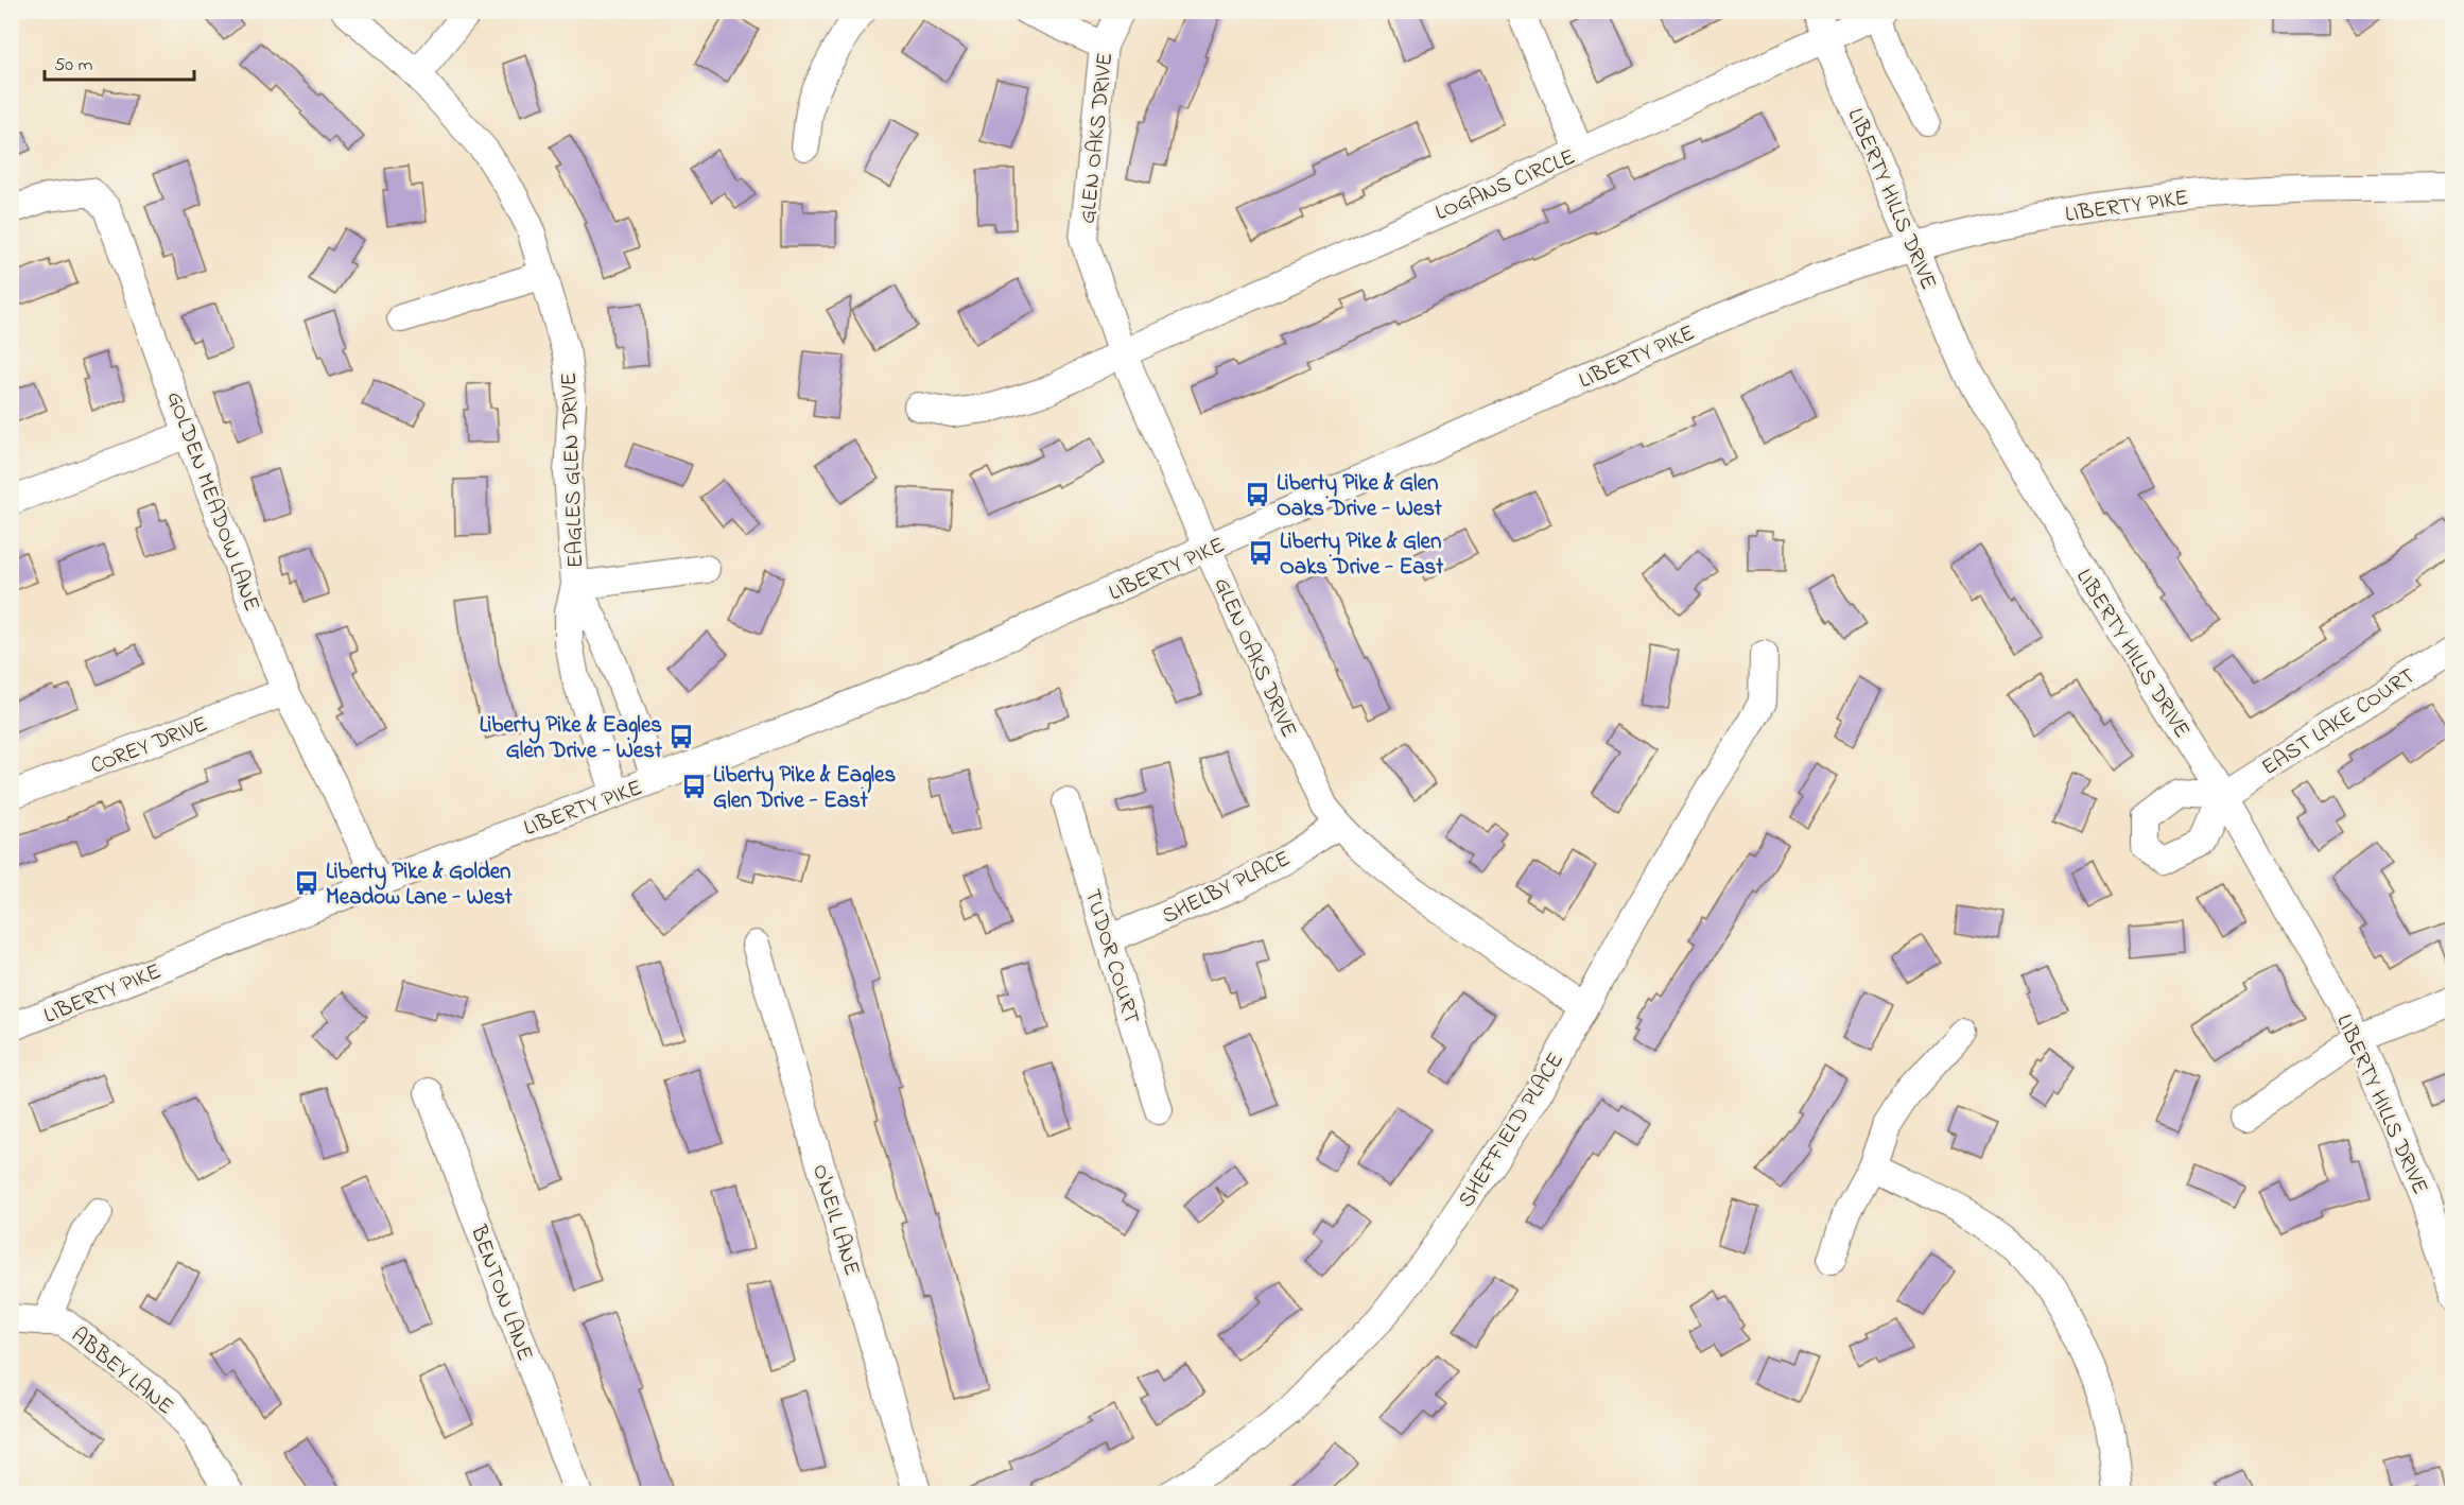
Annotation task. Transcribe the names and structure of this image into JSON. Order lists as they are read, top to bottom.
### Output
{
  "streets": {
    "street": [
      "GLEN OAKS DRIVE",
      "LOGANS CIRCLE",
      "LIBERTY HILLS DRIVE",
      "LIBERTY PIKE",
      "EAGLES GLEN DRIVE",
      "GOLDEN MEADOW LANE",
      "EAST LAKE COURT",
      "COREY DRIVE",
      "SHELBY PLACE",
      "TUDOR COURT",
      "SHEFFIELD PLACE",
      "O'NEIL LANE",
      "BENTON LANE",
      "ABBEY LANE"
    ]
  },
  "crossings": [
    ["GLEN OAKS DRIVE", "LOGANS CIRCLE"],
    ["GLEN OAKS DRIVE", "LIBERTY PIKE"],
    ["GLEN OAKS DRIVE", "SHELBY PLACE"],
    ["GLEN OAKS DRIVE", "SHEFFIELD PLACE"],
    ["LOGANS CIRCLE", "LIBERTY HILLS DRIVE"],
    ["LIBERTY HILLS DRIVE", "LIBERTY PIKE"],
    ["LIBERTY HILLS DRIVE", "EAST LAKE COURT"],
    ["LIBERTY PIKE", "EAGLES GLEN DRIVE"],
    ["LIBERTY PIKE", "GOLDEN MEADOW LANE"],
    ["GOLDEN MEADOW LANE", "COREY DRIVE"],
    ["SHELBY PLACE", "TUDOR COURT"]
  ],
  "places": {
    "bus stop": [
      "Liberty Pike & Glen Oaks Drive - West",
      "Liberty Pike & Glen Oaks Drive - East",
      "Liberty Pike & Eagles Glen Drive - West",
      "Liberty Pike & Eagles Glen Drive - East",
      "Liberty Pike & Golden Meadow Lane - West"
    ]
  },
  "scale_bar": "50 m"
}
